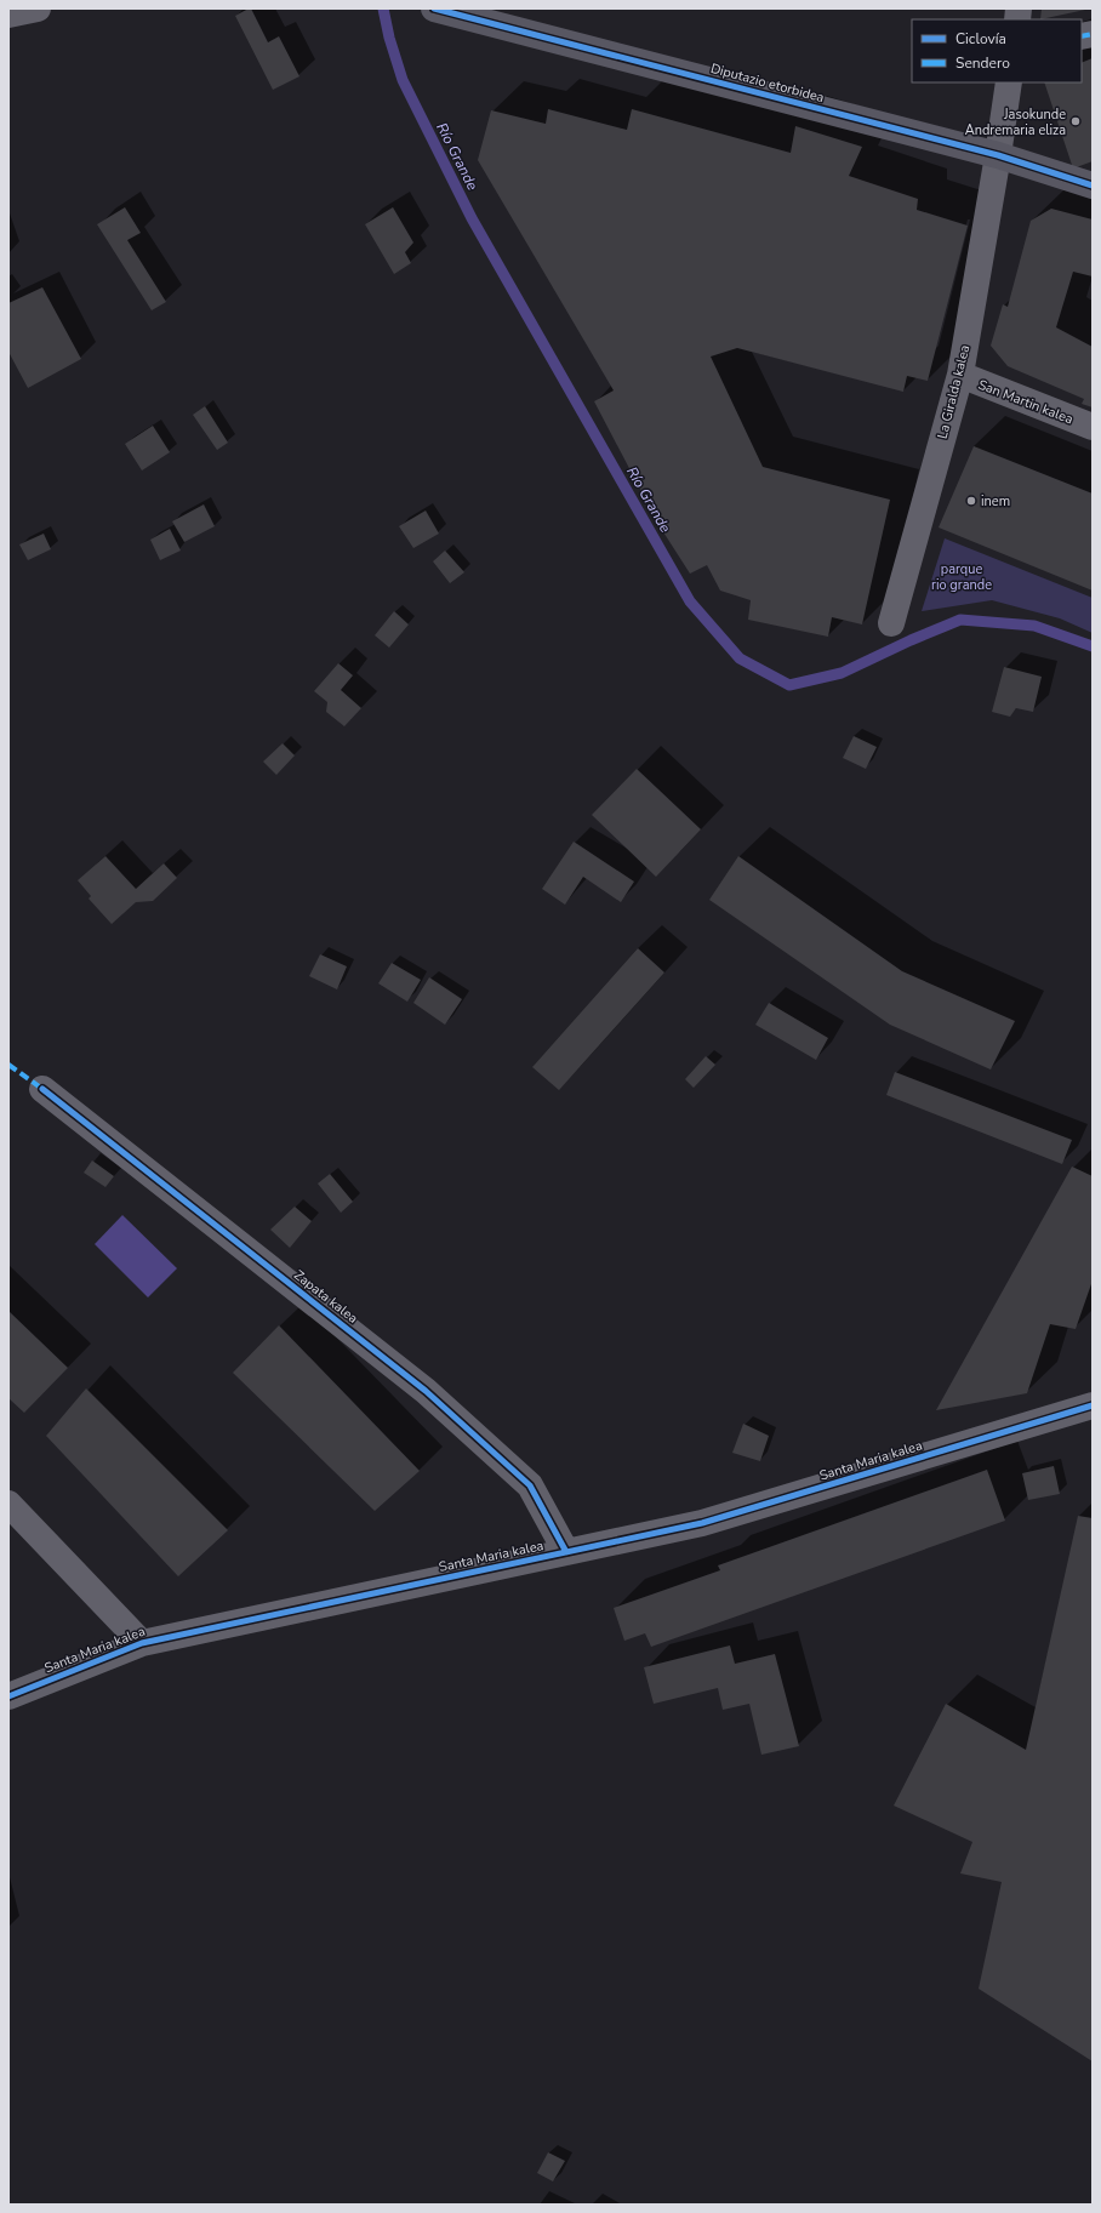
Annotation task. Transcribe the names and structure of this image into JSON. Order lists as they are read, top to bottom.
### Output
{
  "streets": {
    "main road": ["Diputazio etorbidea"],
    "street": [
      "La Giralda kalea",
      "San Martin kalea",
      "Zapata kalea",
      "Santa Maria kalea"
    ]
  },
  "crossings": [
    ["Diputazio etorbidea", "La Giralda kalea"],
    ["La Giralda kalea", "San Martin kalea"],
    ["Zapata kalea", "Santa Maria kalea"]
  ],
  "water": ["Río Grande"],
  "parks": ["parque rio grande"],
  "places": ["Jasokunde Andremaria eliza", "inem"],
  "legend": ["Ciclovía", "Sendero"]
}
